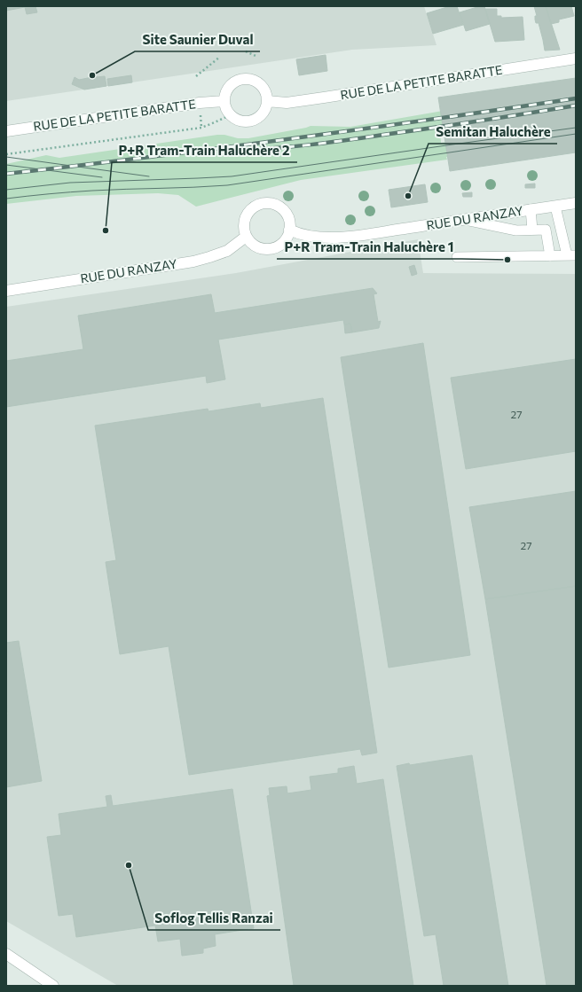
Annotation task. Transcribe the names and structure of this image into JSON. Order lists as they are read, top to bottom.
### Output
{
  "streets": {
    "street": ["RUE DE LA PETITE BARATTE", "RUE DU RANZAY"]
  },
  "places": [
    "Site Saunier Duval",
    "Semitan Haluchère",
    "P+R Tram-Train Haluchère 2",
    "P+R Tram-Train Haluchère 1",
    "Soflog Tellis Ranzai"
  ],
  "house_numbers": ["27", "27"]
}
